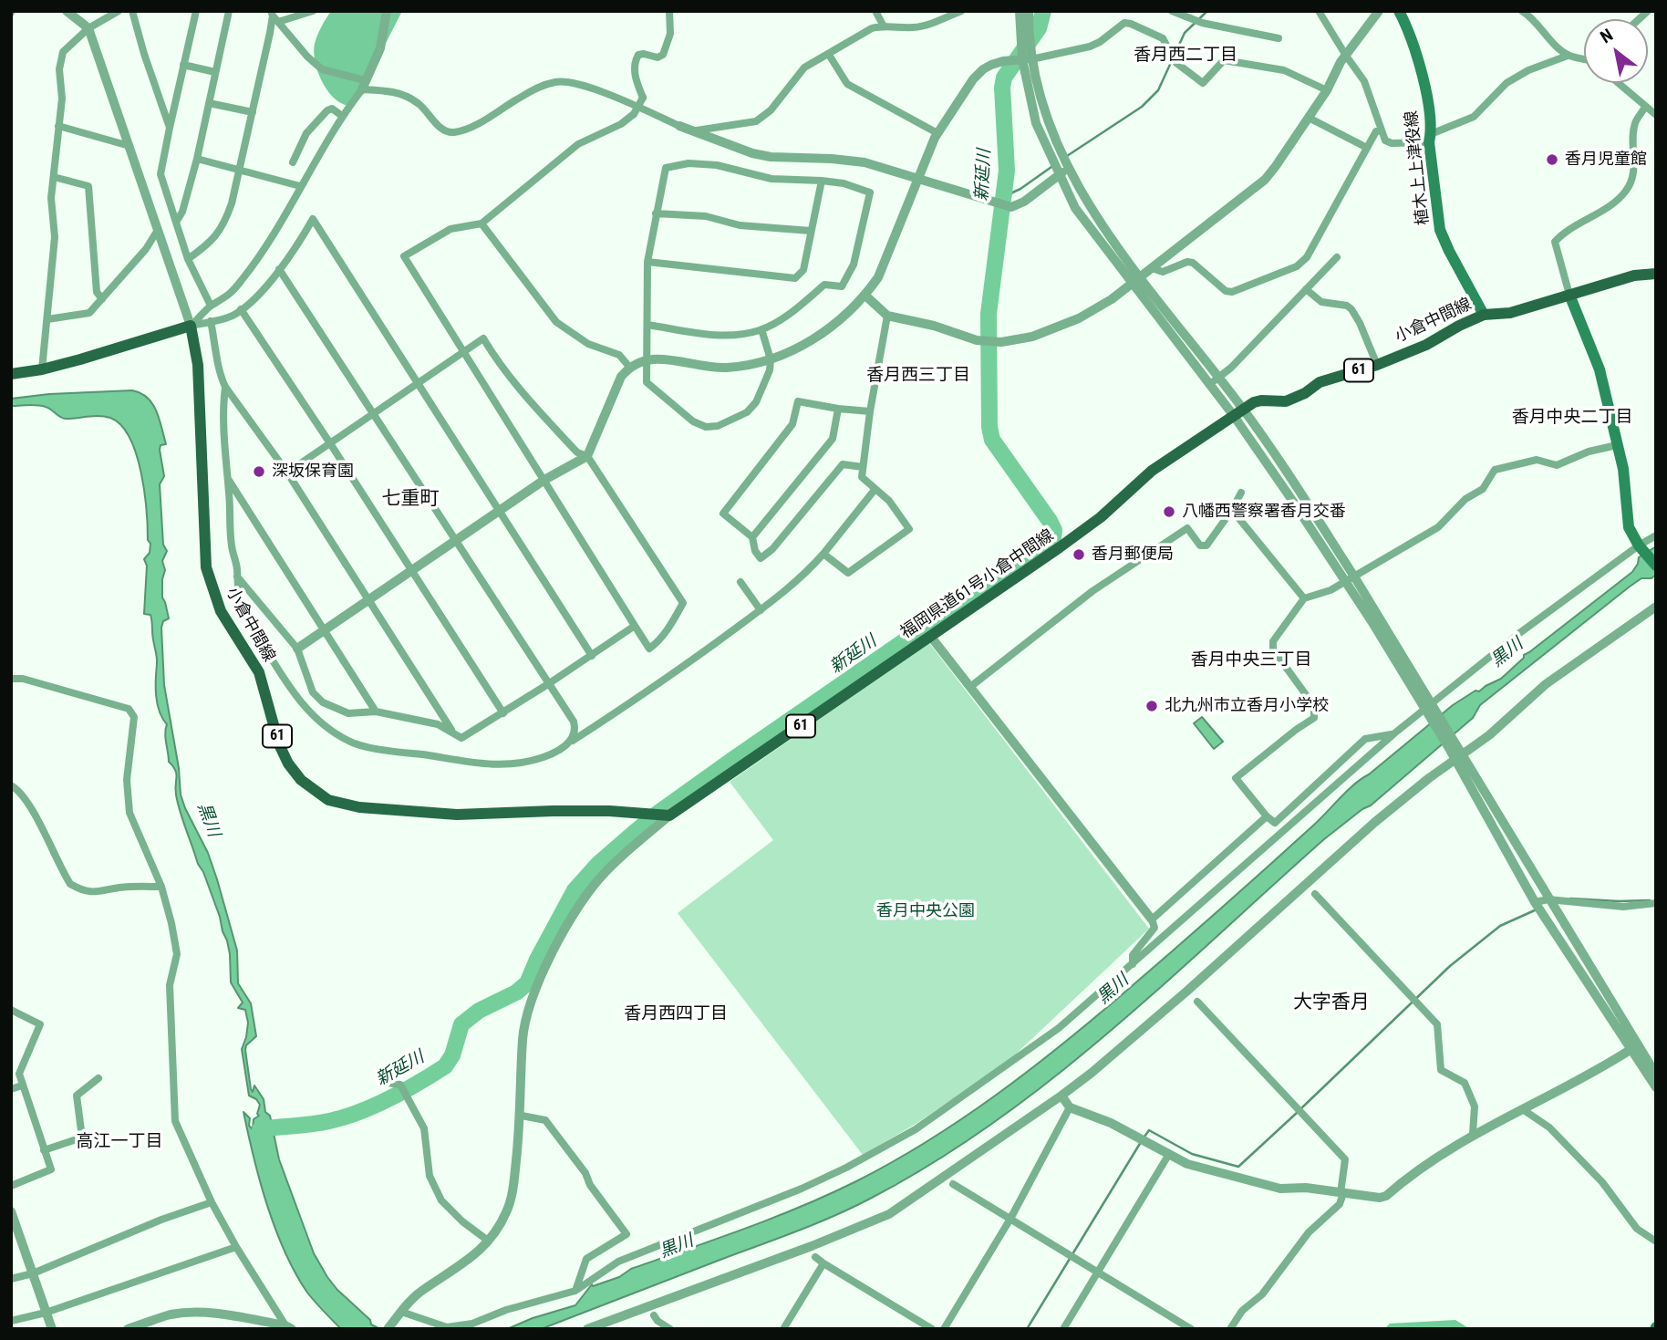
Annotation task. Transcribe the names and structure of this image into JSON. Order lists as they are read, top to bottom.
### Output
{
  "streets": {
    "main road": [
      "植木上上津役線",
      "小倉中間線",
      "61",
      "福岡県道61号小倉中間線"
    ]
  },
  "crossings": [
    ["植木上上津役線", "小倉中間線"],
    ["小倉中間線", "福岡県道61号小倉中間線"]
  ],
  "districts": [
    "香月西二丁目",
    "香月西三丁目",
    "香月中央二丁目",
    "七重町",
    "香月中央三丁目",
    "大字香月",
    "香月西四丁目",
    "高江一丁目"
  ],
  "water": ["新延川", "黒川"],
  "parks": ["香月中央公園"],
  "places": [
    "香月児童館",
    "深坂保育園",
    "八幡西警察署香月交番",
    "香月郵便局",
    "北九州市立香月小学校"
  ],
  "north": "top left"
}
